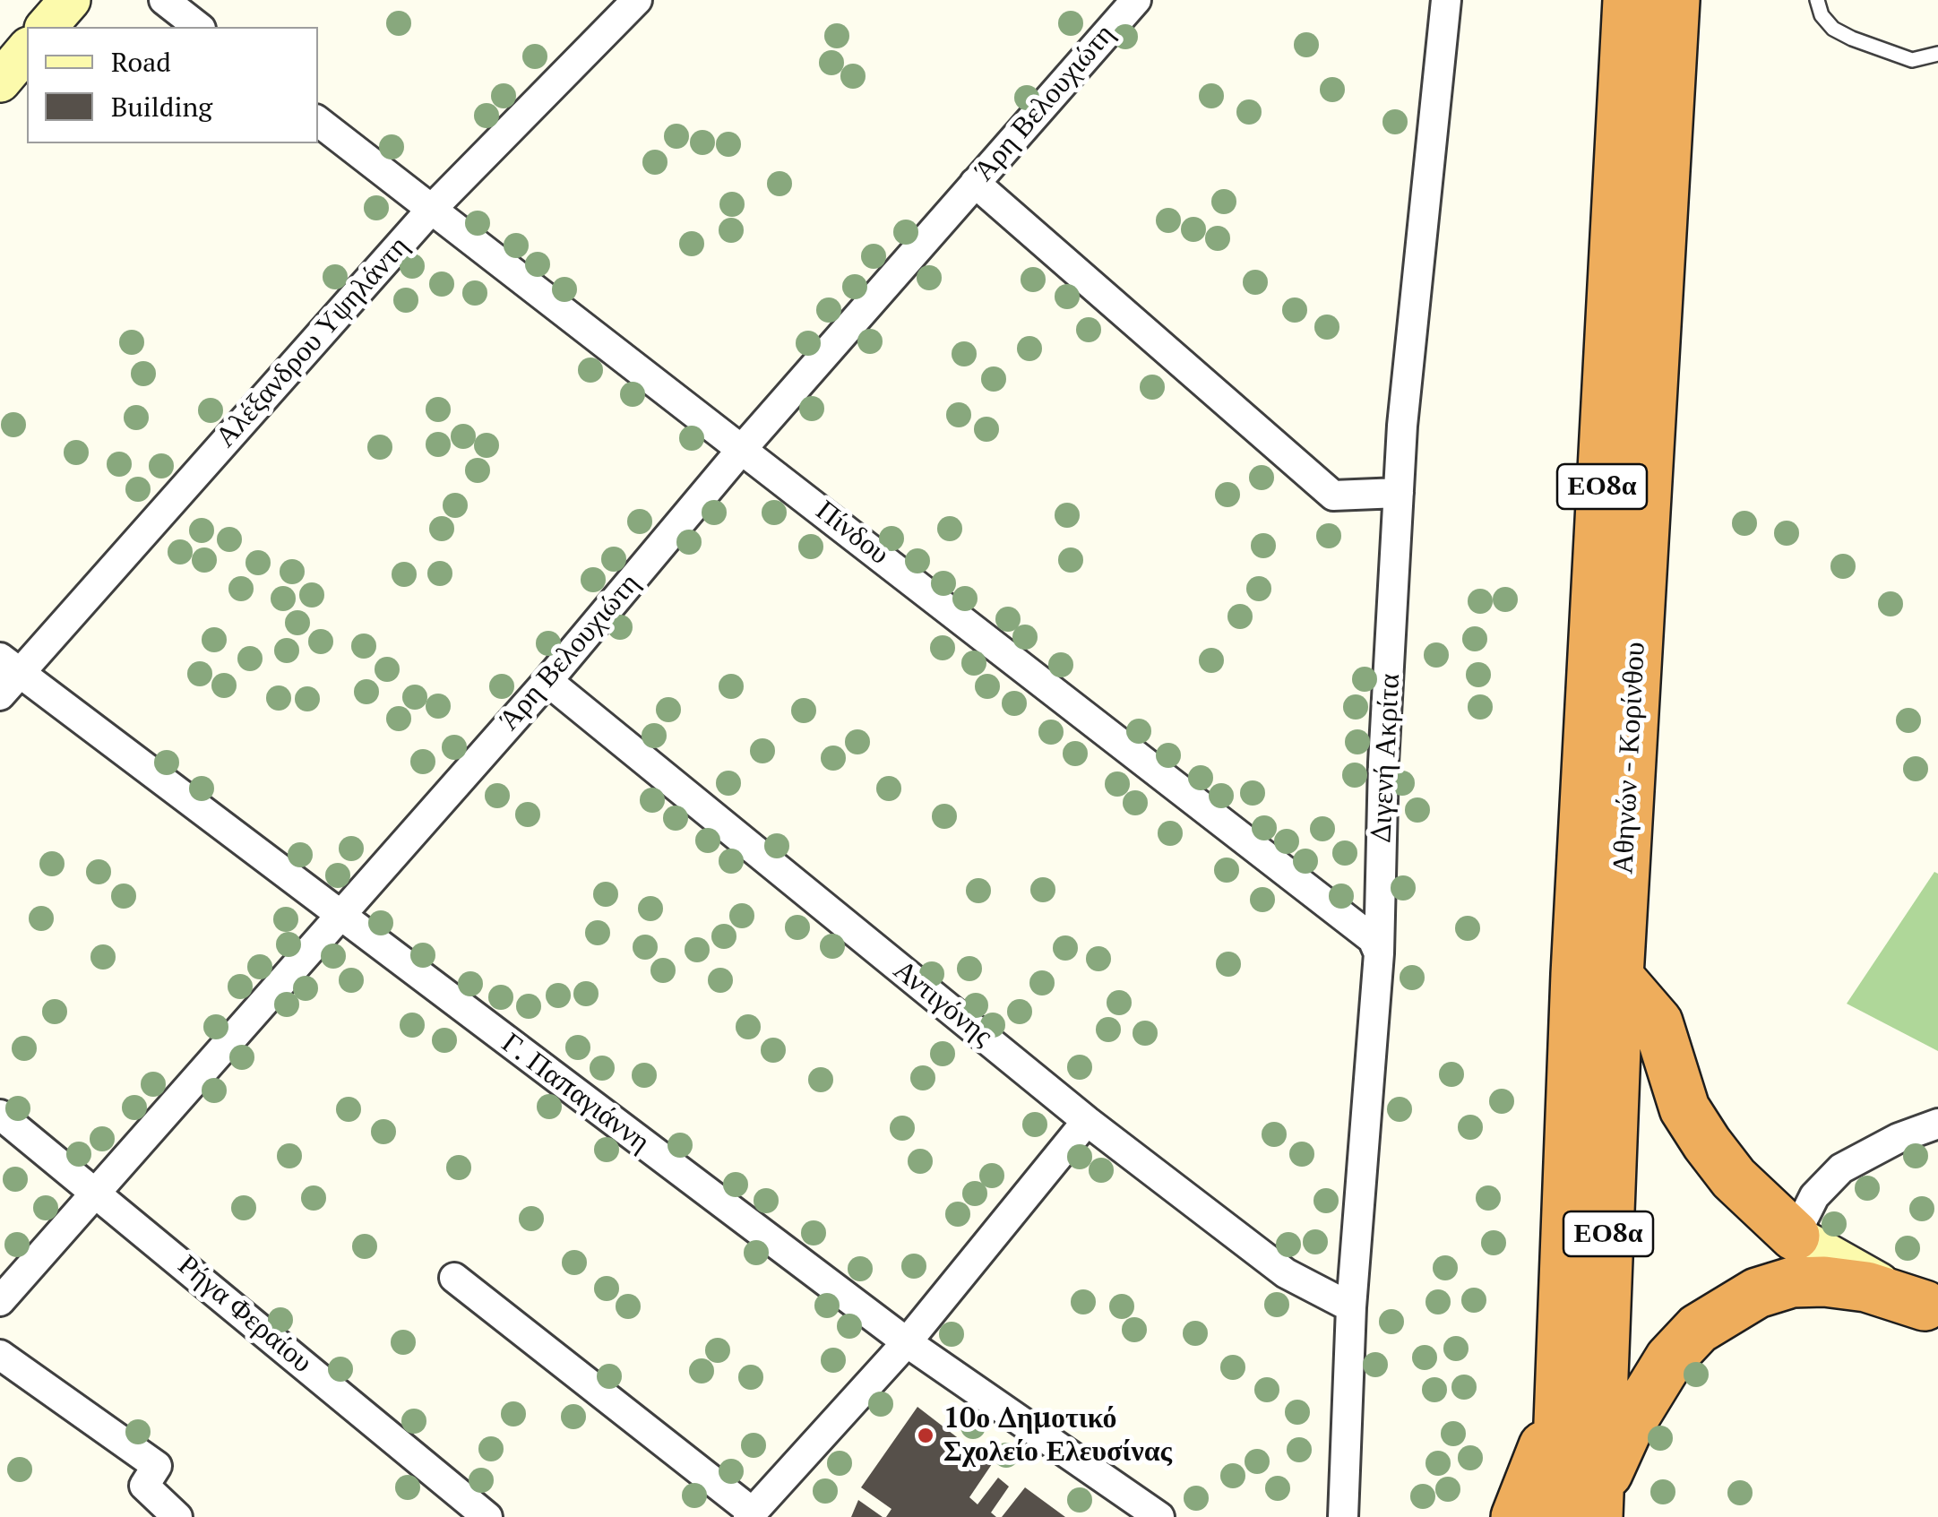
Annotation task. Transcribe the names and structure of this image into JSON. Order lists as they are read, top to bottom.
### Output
{
  "streets": {
    "highway": ["ΕΟ8α", "Αθηνών - Κορίνθου"],
    "street": [
      "Άρη Βελουχιώτη",
      "Αλέξανδρου Υψηλάντη",
      "Πίνδου",
      "Διγενή Ακρίτα",
      "Αντιγόνης",
      "Γ. Παπαγιάννη",
      "Ρήγα Φεραίου"
    ]
  },
  "crossings": [
    ["Άρη Βελουχιώτη", "Πίνδου"],
    ["Άρη Βελουχιώτη", "Αντιγόνης"],
    ["Άρη Βελουχιώτη", "Γ. Παπαγιάννη"],
    ["Άρη Βελουχιώτη", "Ρήγα Φεραίου"],
    ["Αλέξανδρου Υψηλάντη", "Πίνδου"],
    ["Αλέξανδρου Υψηλάντη", "Γ. Παπαγιάννη"],
    ["Πίνδου", "Διγενή Ακρίτα"],
    ["Διγενή Ακρίτα", "Αντιγόνης"]
  ],
  "places": ["10ο Δημοτικό Σχολείο Ελευσίνας"],
  "legend": ["Road", "Building"]
}
